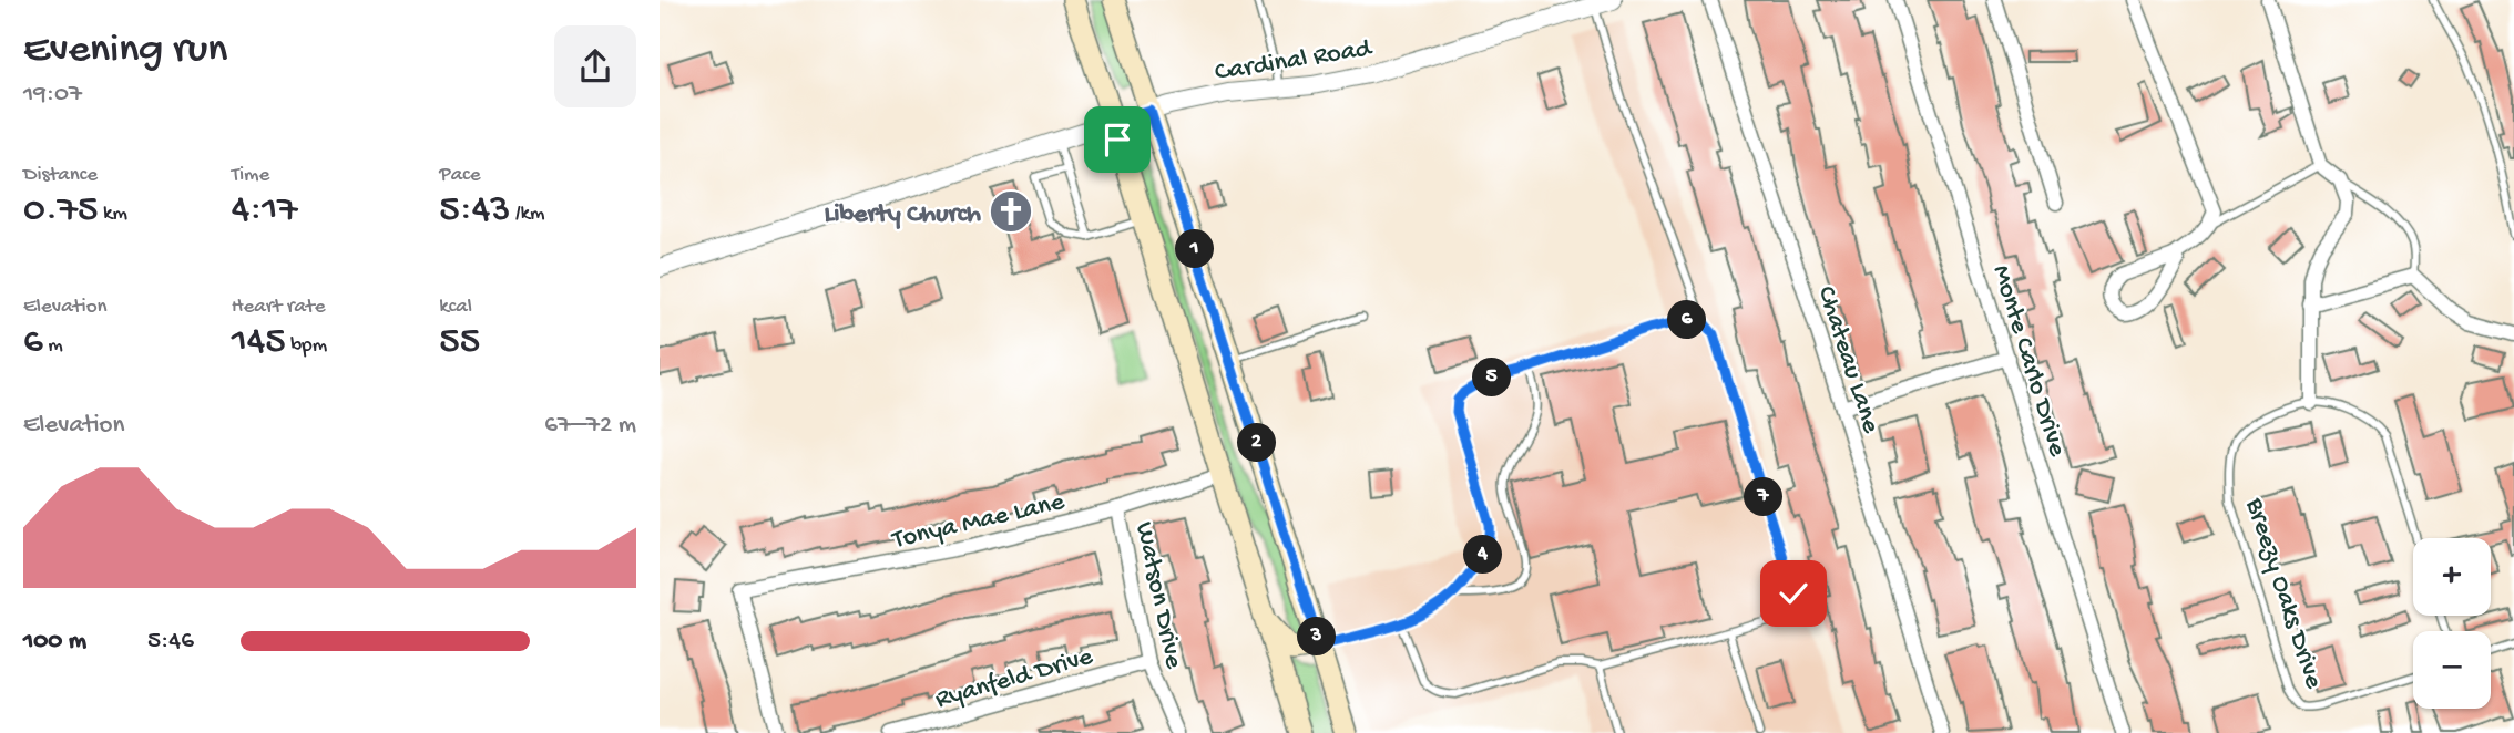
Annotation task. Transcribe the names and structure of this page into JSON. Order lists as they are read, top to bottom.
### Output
{
  "streets": {
    "street": [
      "Cardinal Road",
      "Chateau Lane",
      "Monte Carlo Drive",
      "Tonya Mae Lane",
      "Watson Drive",
      "Ryanfeld Drive"
    ],
    "lane": ["Breezy Oaks Drive"]
  },
  "crossings": [
    ["Tonya Mae Lane", "Watson Drive"],
    ["Watson Drive", "Ryanfeld Drive"]
  ],
  "places": {
    "church": ["Liberty Church"]
  },
  "page": {
    "heading": ["Evening run", "19:07"],
    "stats": [
      ["Distance", "0.75 km"],
      ["Time", "4:17"],
      ["Pace", "5:43 /km"],
      ["Elevation", "6 m"],
      ["Heart rate", "145 bpm"],
      ["kcal", "55"]
    ],
    "pins": [
      "1",
      "6",
      "5",
      "2",
      "7",
      "4",
      "3"
    ],
    "chart": ["Elevation", "67–72 m"],
    "map_buttons": ["+", "−"],
    "list": [
      {
        "name": "100 m",
        "note": "5:46"
      }
    ]
  }
}
